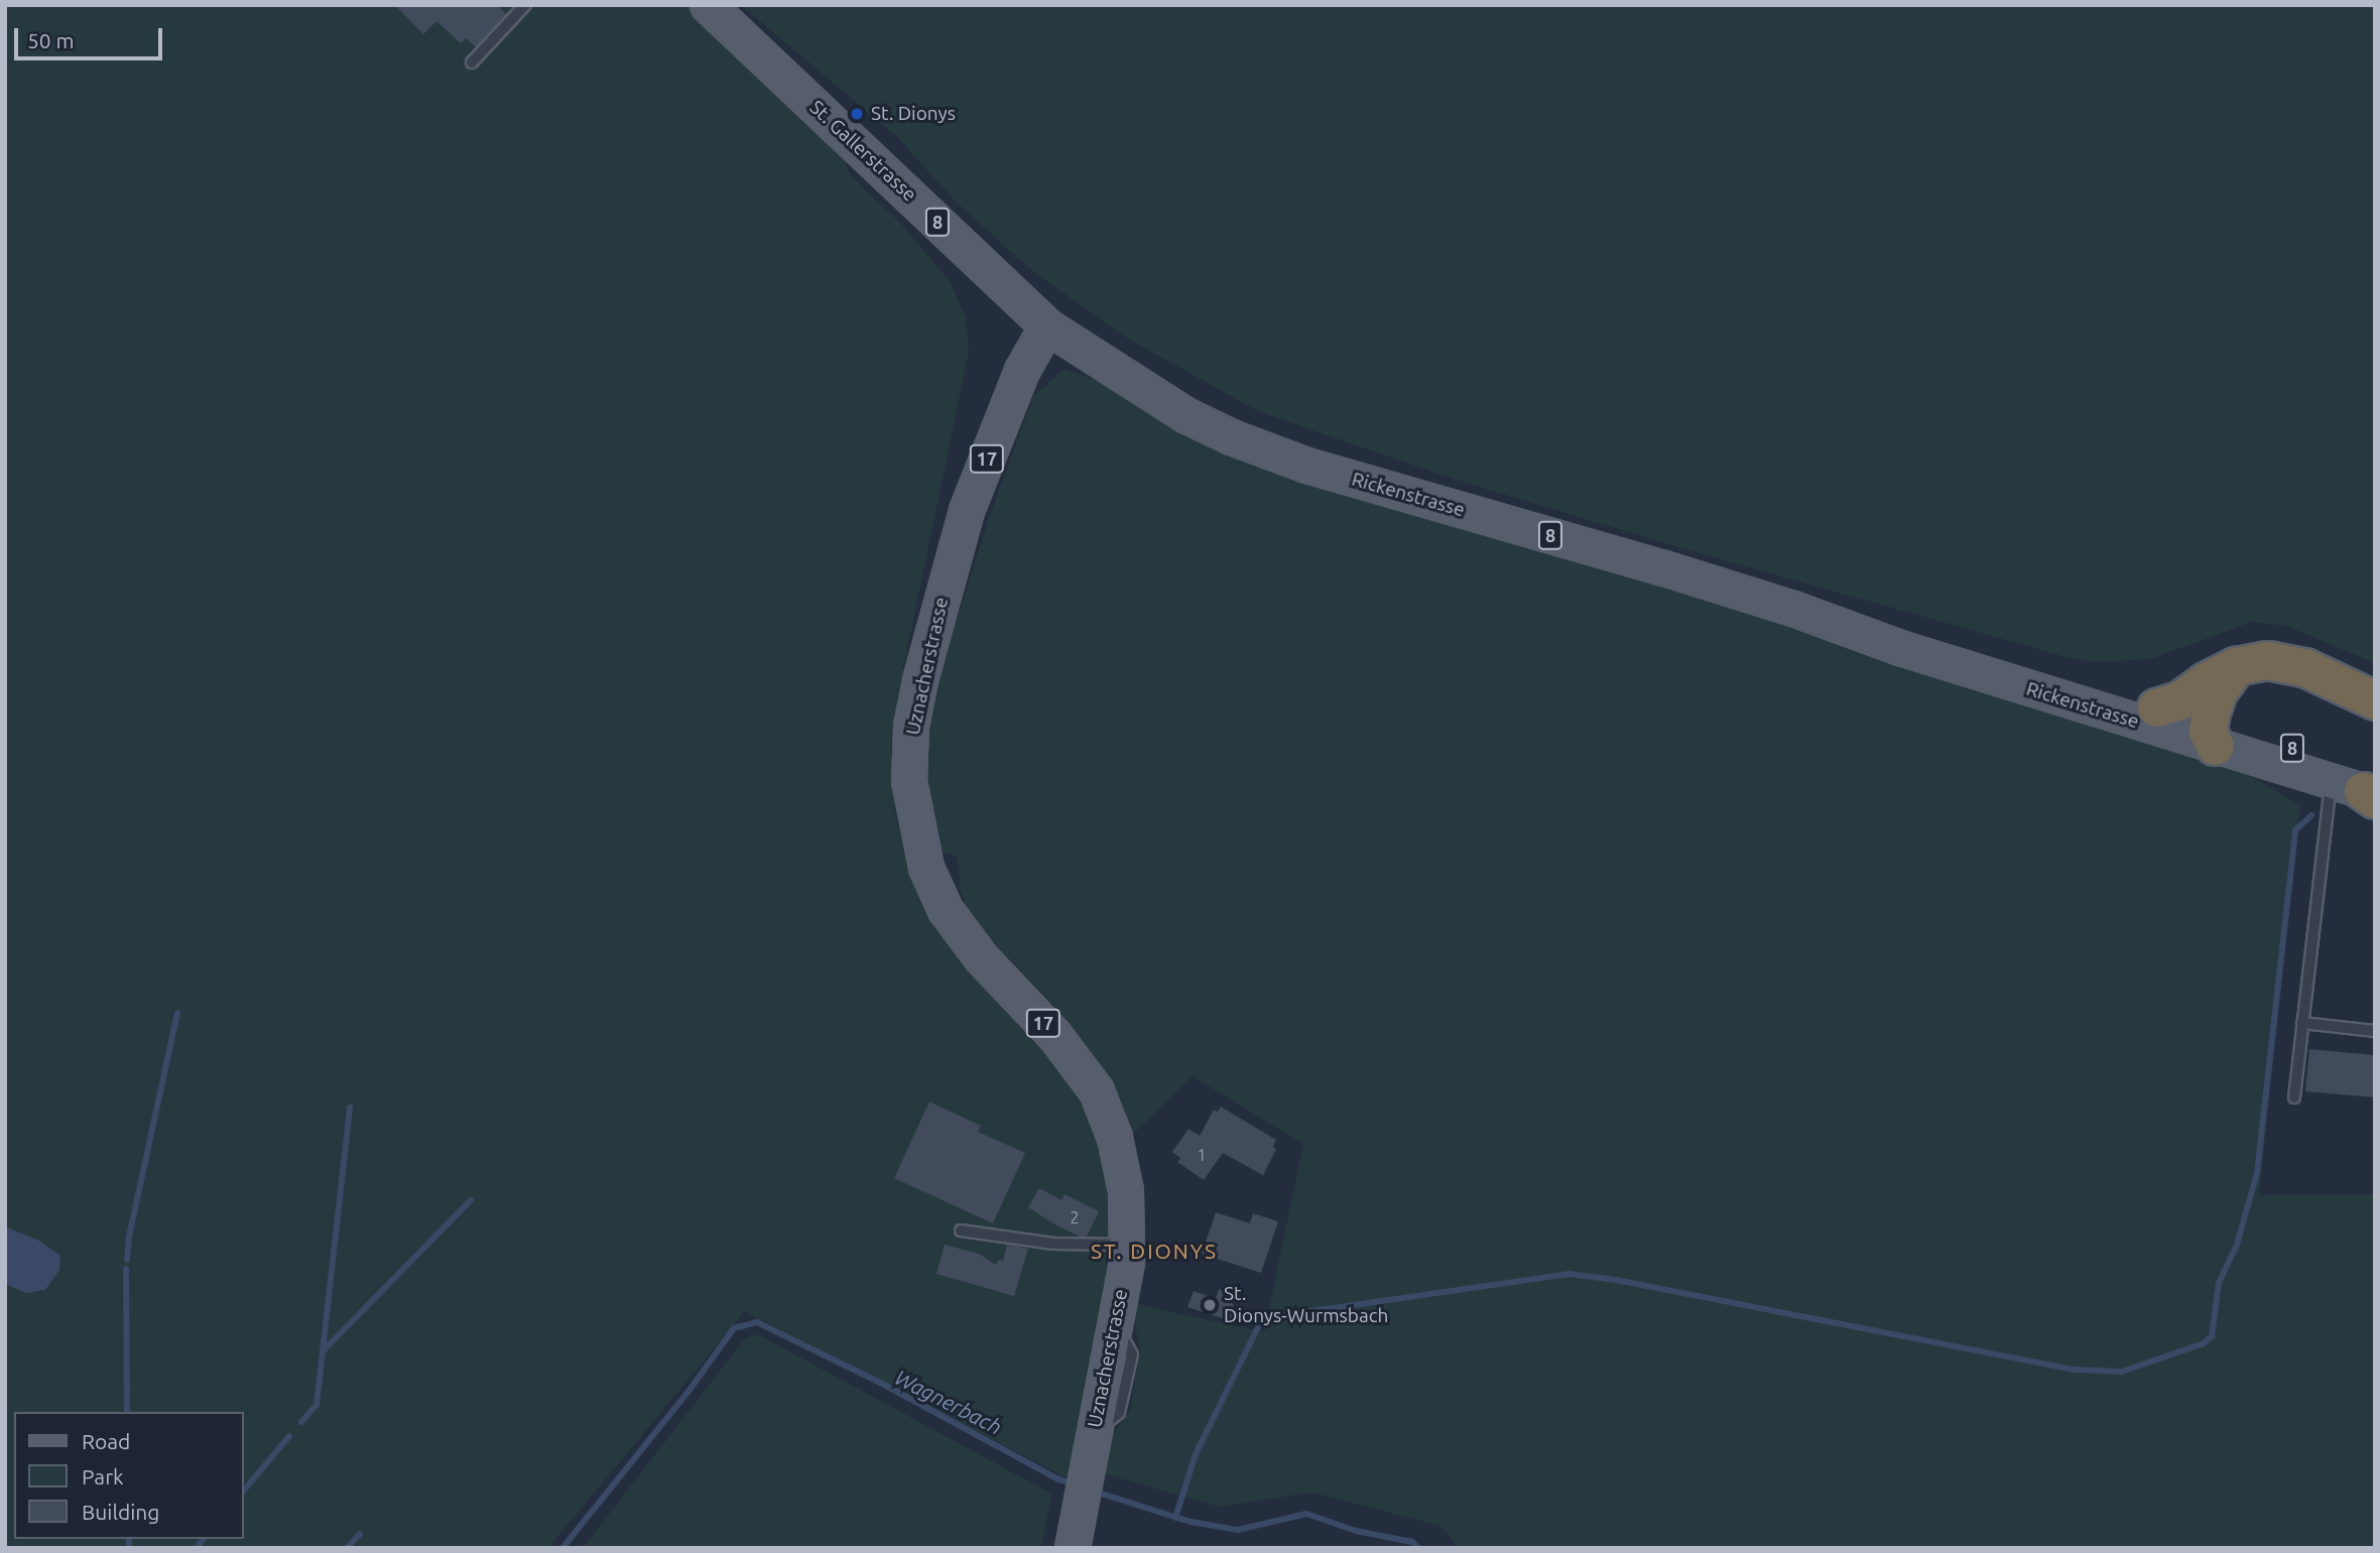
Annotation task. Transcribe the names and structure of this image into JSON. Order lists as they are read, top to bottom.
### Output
{
  "streets": {
    "main road": [
      "St. Gallerstrasse",
      "8",
      "17",
      "Rickenstrasse",
      "Uznacherstrasse"
    ]
  },
  "crossings": [
    ["St. Gallerstrasse", "Rickenstrasse"],
    ["St. Gallerstrasse", "Uznacherstrasse"],
    ["Rickenstrasse", "Uznacherstrasse"]
  ],
  "districts": ["ST. DIONYS"],
  "water": ["Wagnerbach"],
  "places": ["St. Dionys", "St. Dionys-Wurmsbach"],
  "house_numbers": ["1", "2"],
  "legend": ["Road", "Park", "Building"],
  "scale_bar": "50 m"
}
